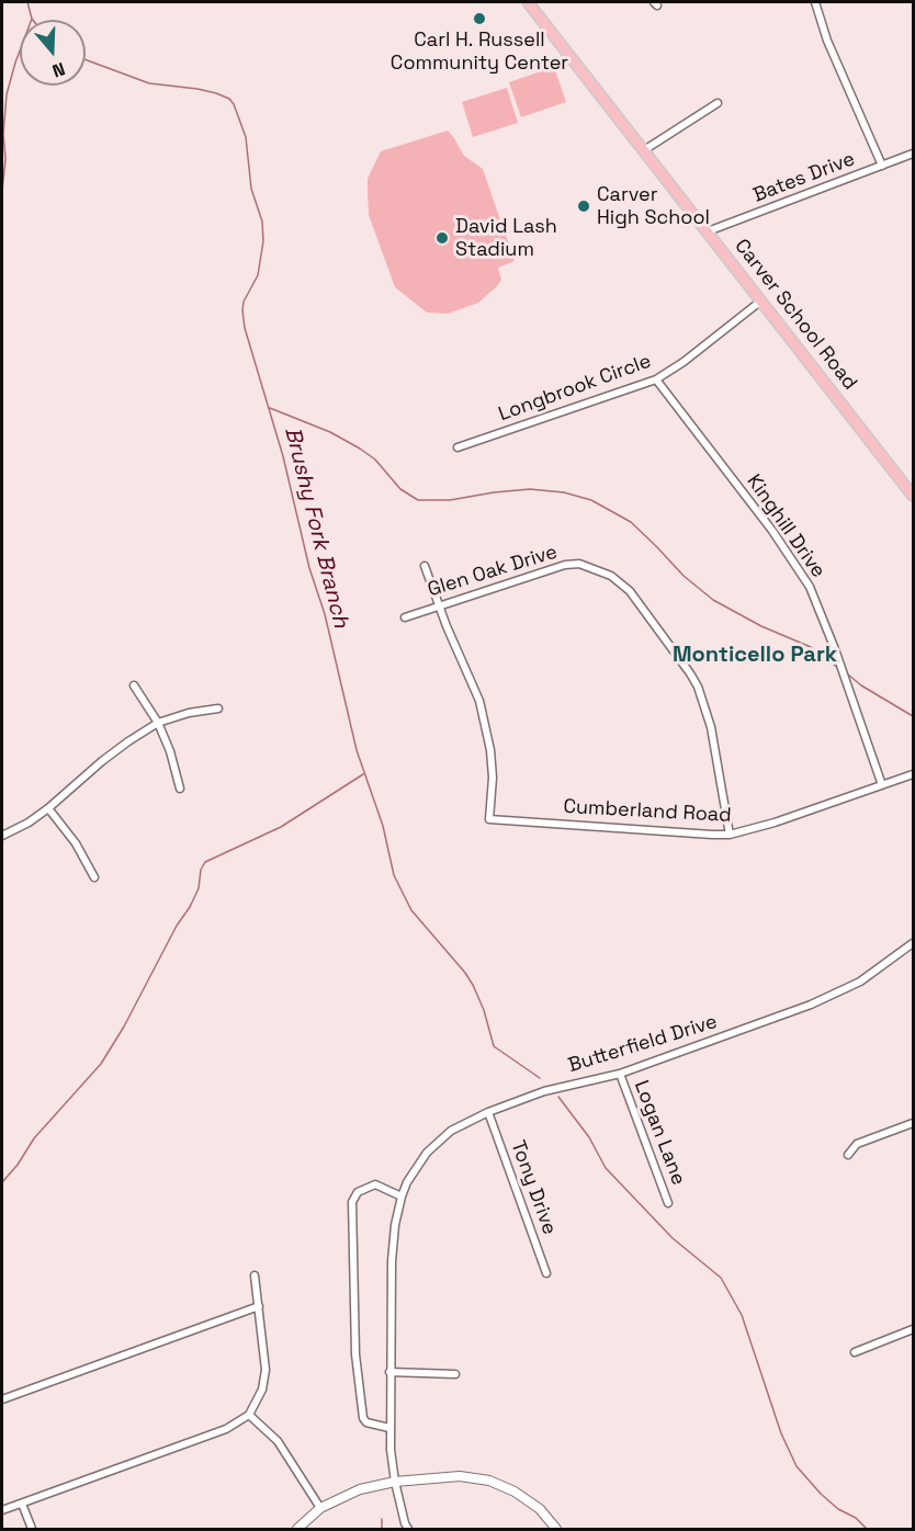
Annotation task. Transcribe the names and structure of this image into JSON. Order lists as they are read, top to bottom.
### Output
{
  "streets": {
    "main road": ["Carver School Road"],
    "street": [
      "Bates Drive",
      "Longbrook Circle",
      "Kinghill Drive",
      "Glen Oak Drive",
      "Cumberland Road",
      "Butterfield Drive",
      "Logan Lane",
      "Tony Drive"
    ]
  },
  "crossings": [
    ["Bates Drive", "Carver School Road"],
    ["Carver School Road", "Longbrook Circle"],
    ["Longbrook Circle", "Kinghill Drive"],
    ["Kinghill Drive", "Cumberland Road"],
    ["Glen Oak Drive", "Cumberland Road"],
    ["Butterfield Drive", "Logan Lane"],
    ["Butterfield Drive", "Tony Drive"]
  ],
  "districts": ["Monticello Park"],
  "water": ["Brushy Fork Branch"],
  "places": ["Carl H. Russell Community Center", "Carver High School", "David Lash Stadium"],
  "north": "bottom"
}
